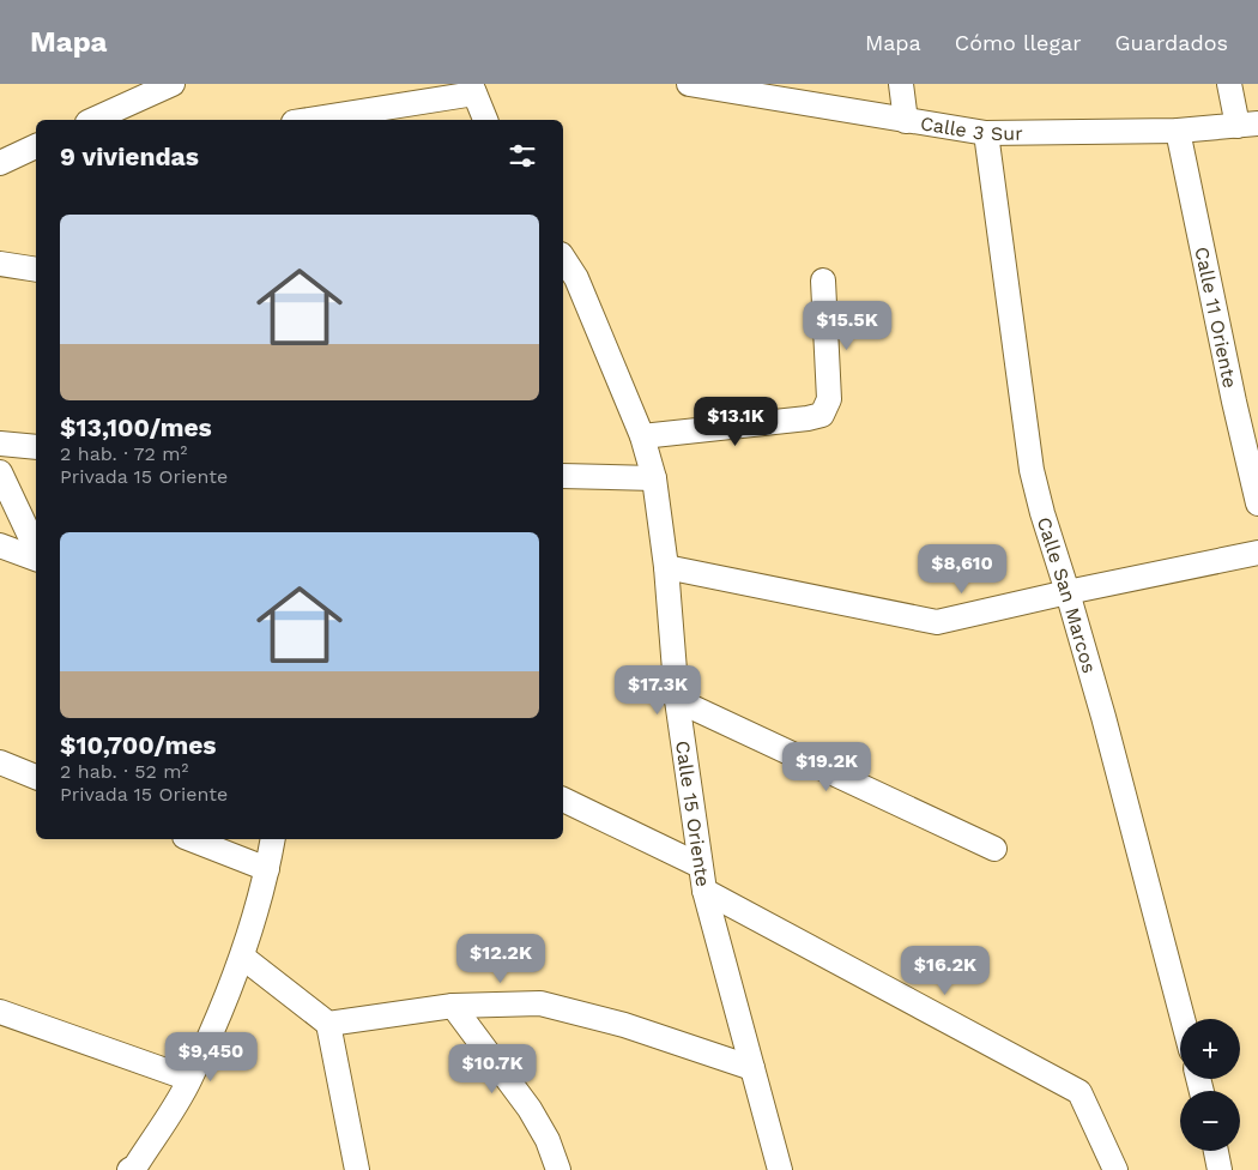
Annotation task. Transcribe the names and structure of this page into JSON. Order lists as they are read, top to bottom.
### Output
{
  "streets": {
    "street": [
      "Calle 3 Sur",
      "Calle 11 Oriente",
      "Calle San Marcos",
      "Calle 15 Oriente"
    ]
  },
  "crossings": [
    ["Calle 3 Sur", "Calle 11 Oriente"],
    ["Calle 3 Sur", "Calle San Marcos"]
  ],
  "page": {
    "header": "Mapa",
    "nav": ["Mapa", "Cómo llegar", "Guardados"],
    "heading": "9 viviendas",
    "list": [
      {
        "name": "$13,100/mes",
        "note": "2 hab. · 72 m² · Privada 15 Oriente"
      },
      {
        "name": "$10,700/mes",
        "note": "2 hab. · 52 m² · Privada 15 Oriente"
      }
    ],
    "price": [
      "$15.5K",
      "$13.1K",
      "$8,610",
      "$17.3K",
      "$19.2K",
      "$12.2K",
      "$16.2K",
      "$9,450",
      "$10.7K"
    ],
    "map_buttons": ["+", "−"]
  }
}
